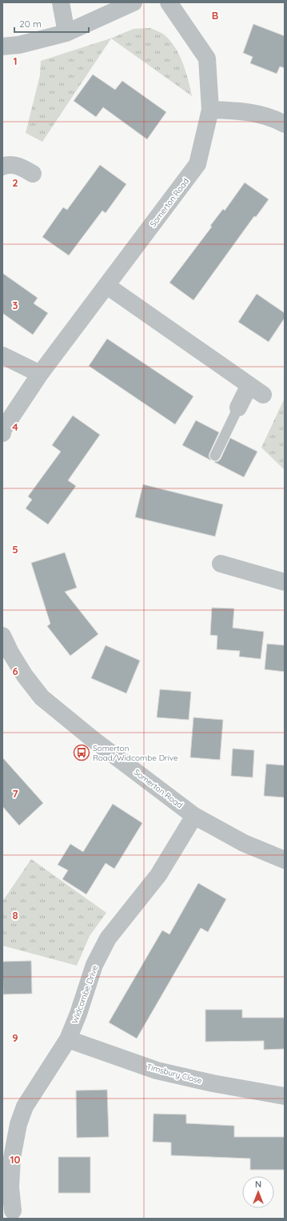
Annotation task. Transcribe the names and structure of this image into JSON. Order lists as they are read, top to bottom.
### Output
{
  "streets": {
    "street": ["Somerton Road", "Widcombe Drive", "Timsbury Close"]
  },
  "crossings": [
    ["Somerton Road", "Widcombe Drive"],
    ["Widcombe Drive", "Timsbury Close"]
  ],
  "places": {
    "bus stop": ["Somerton Road/Widcombe Drive"]
  },
  "scale_bar": "20 m",
  "north": "top",
  "grid": {
    "columns": ["B"],
    "rows": [
      "1",
      "2",
      "3",
      "4",
      "5",
      "6",
      "7",
      "8",
      "9",
      "10"
    ]
  }
}
